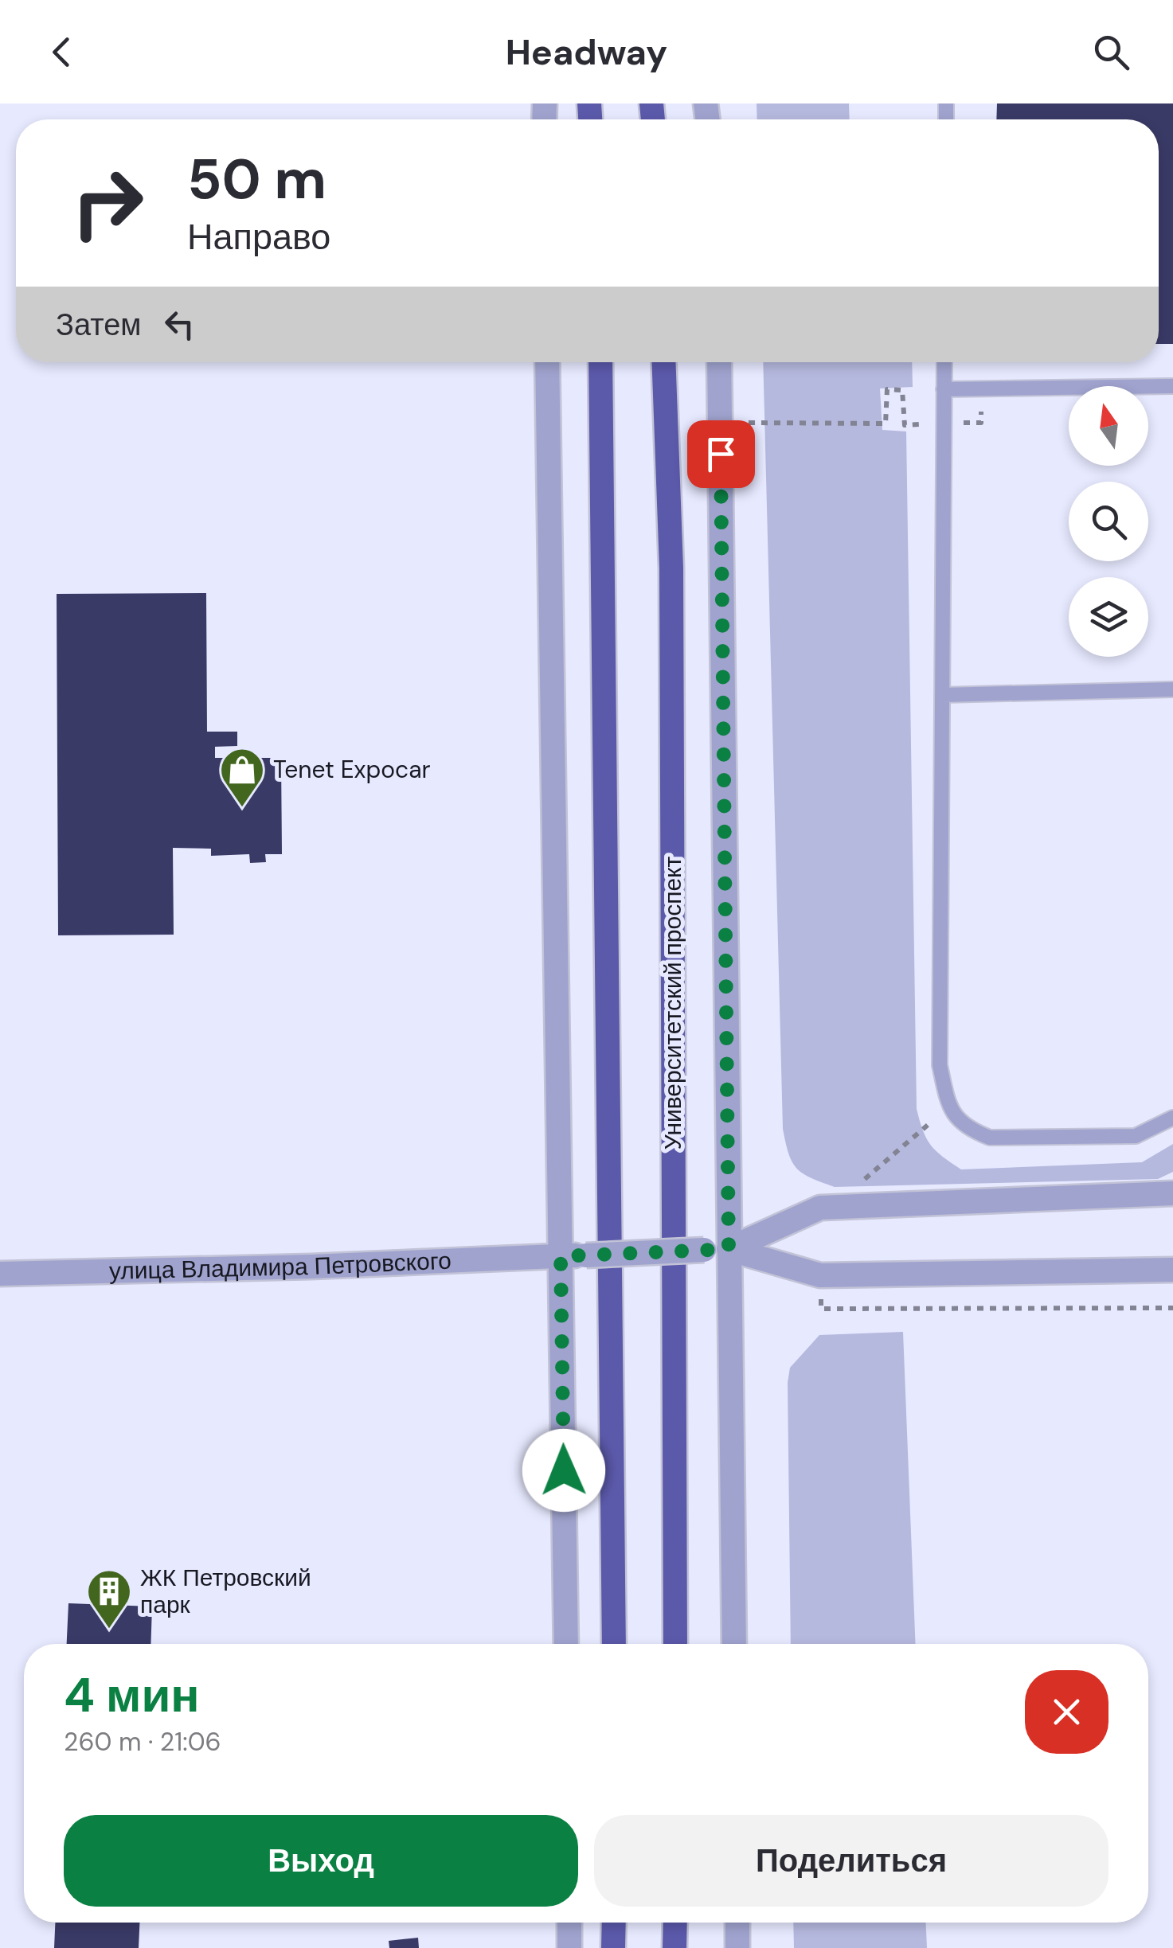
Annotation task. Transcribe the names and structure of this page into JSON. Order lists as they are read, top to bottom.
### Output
{
  "streets": {
    "highway": ["Университетский проспект"],
    "street": ["улица Владимира Петровского"]
  },
  "places": {
    "shop": ["Tenet Expocar"],
    "building": ["ЖК Петровский парк"]
  },
  "north": "top",
  "page": {
    "header": "Headway",
    "turn": ["50 m", "Направо"],
    "then": "Затем",
    "heading": ["4 мин", "260 m · 21:06"],
    "buttons": ["Выход", "Поделиться"]
  }
}
